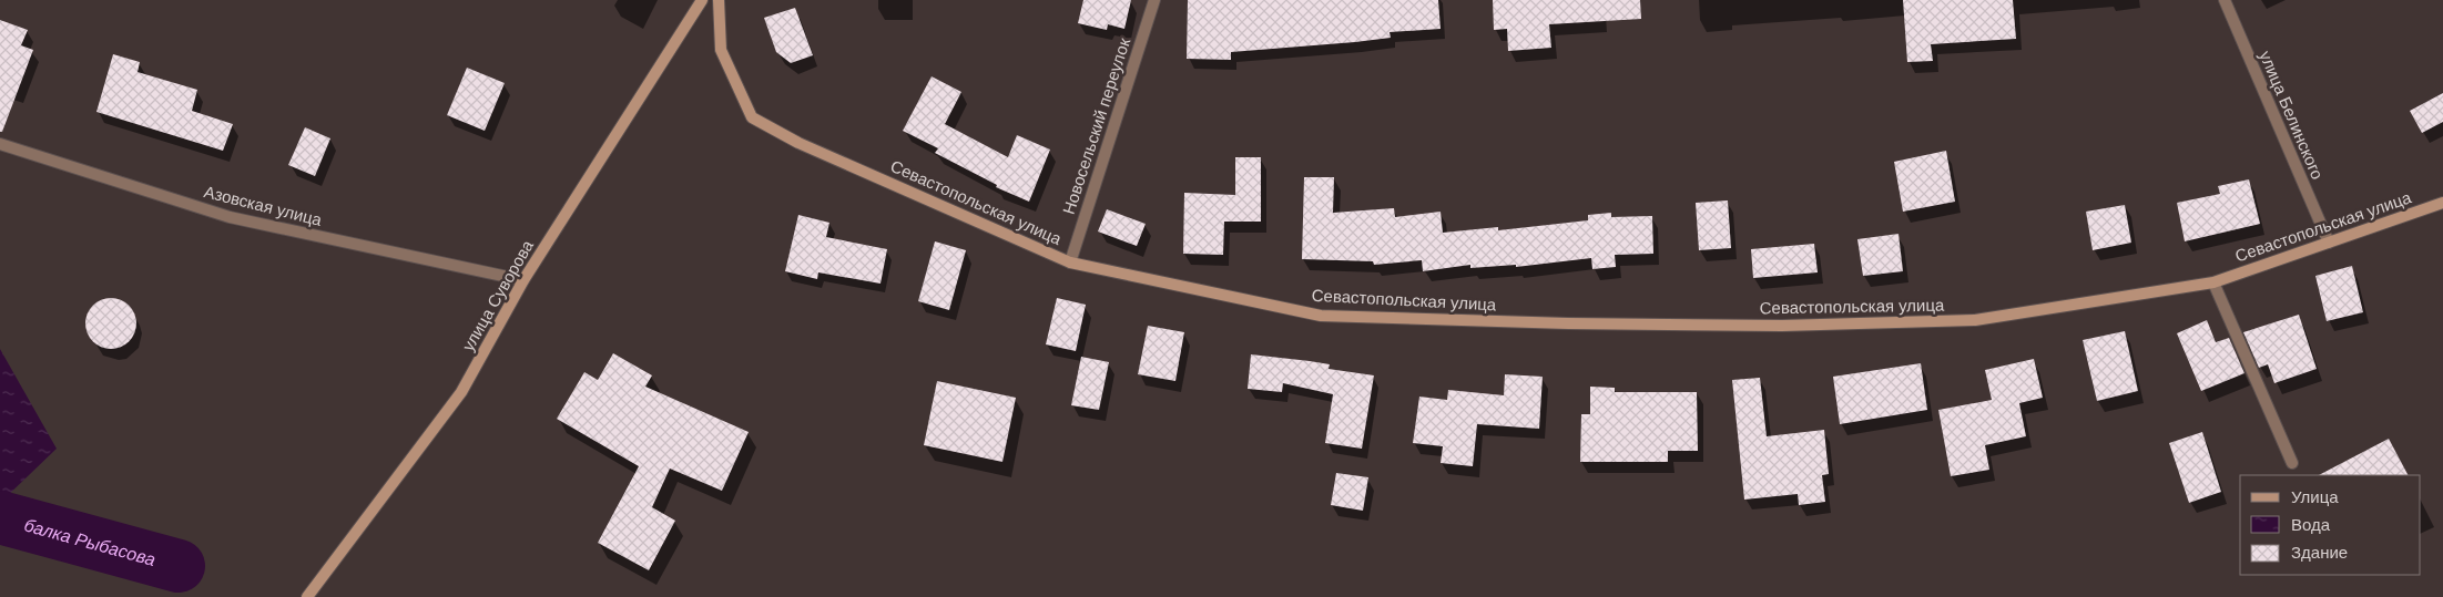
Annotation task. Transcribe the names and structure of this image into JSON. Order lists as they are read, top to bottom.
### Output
{
  "streets": {
    "main road": ["Севастопольская улица", "улица Суворова"],
    "street": ["улица Белинского", "Новосельский переулок", "Азовская улица"]
  },
  "crossings": [
    ["улица Белинского", "Севастопольская улица"],
    ["Новосельский переулок", "Севастопольская улица"],
    ["Азовская улица", "улица Суворова"]
  ],
  "water": ["балка Рыбасова"],
  "legend": ["Улица", "Вода", "Здание"]
}
